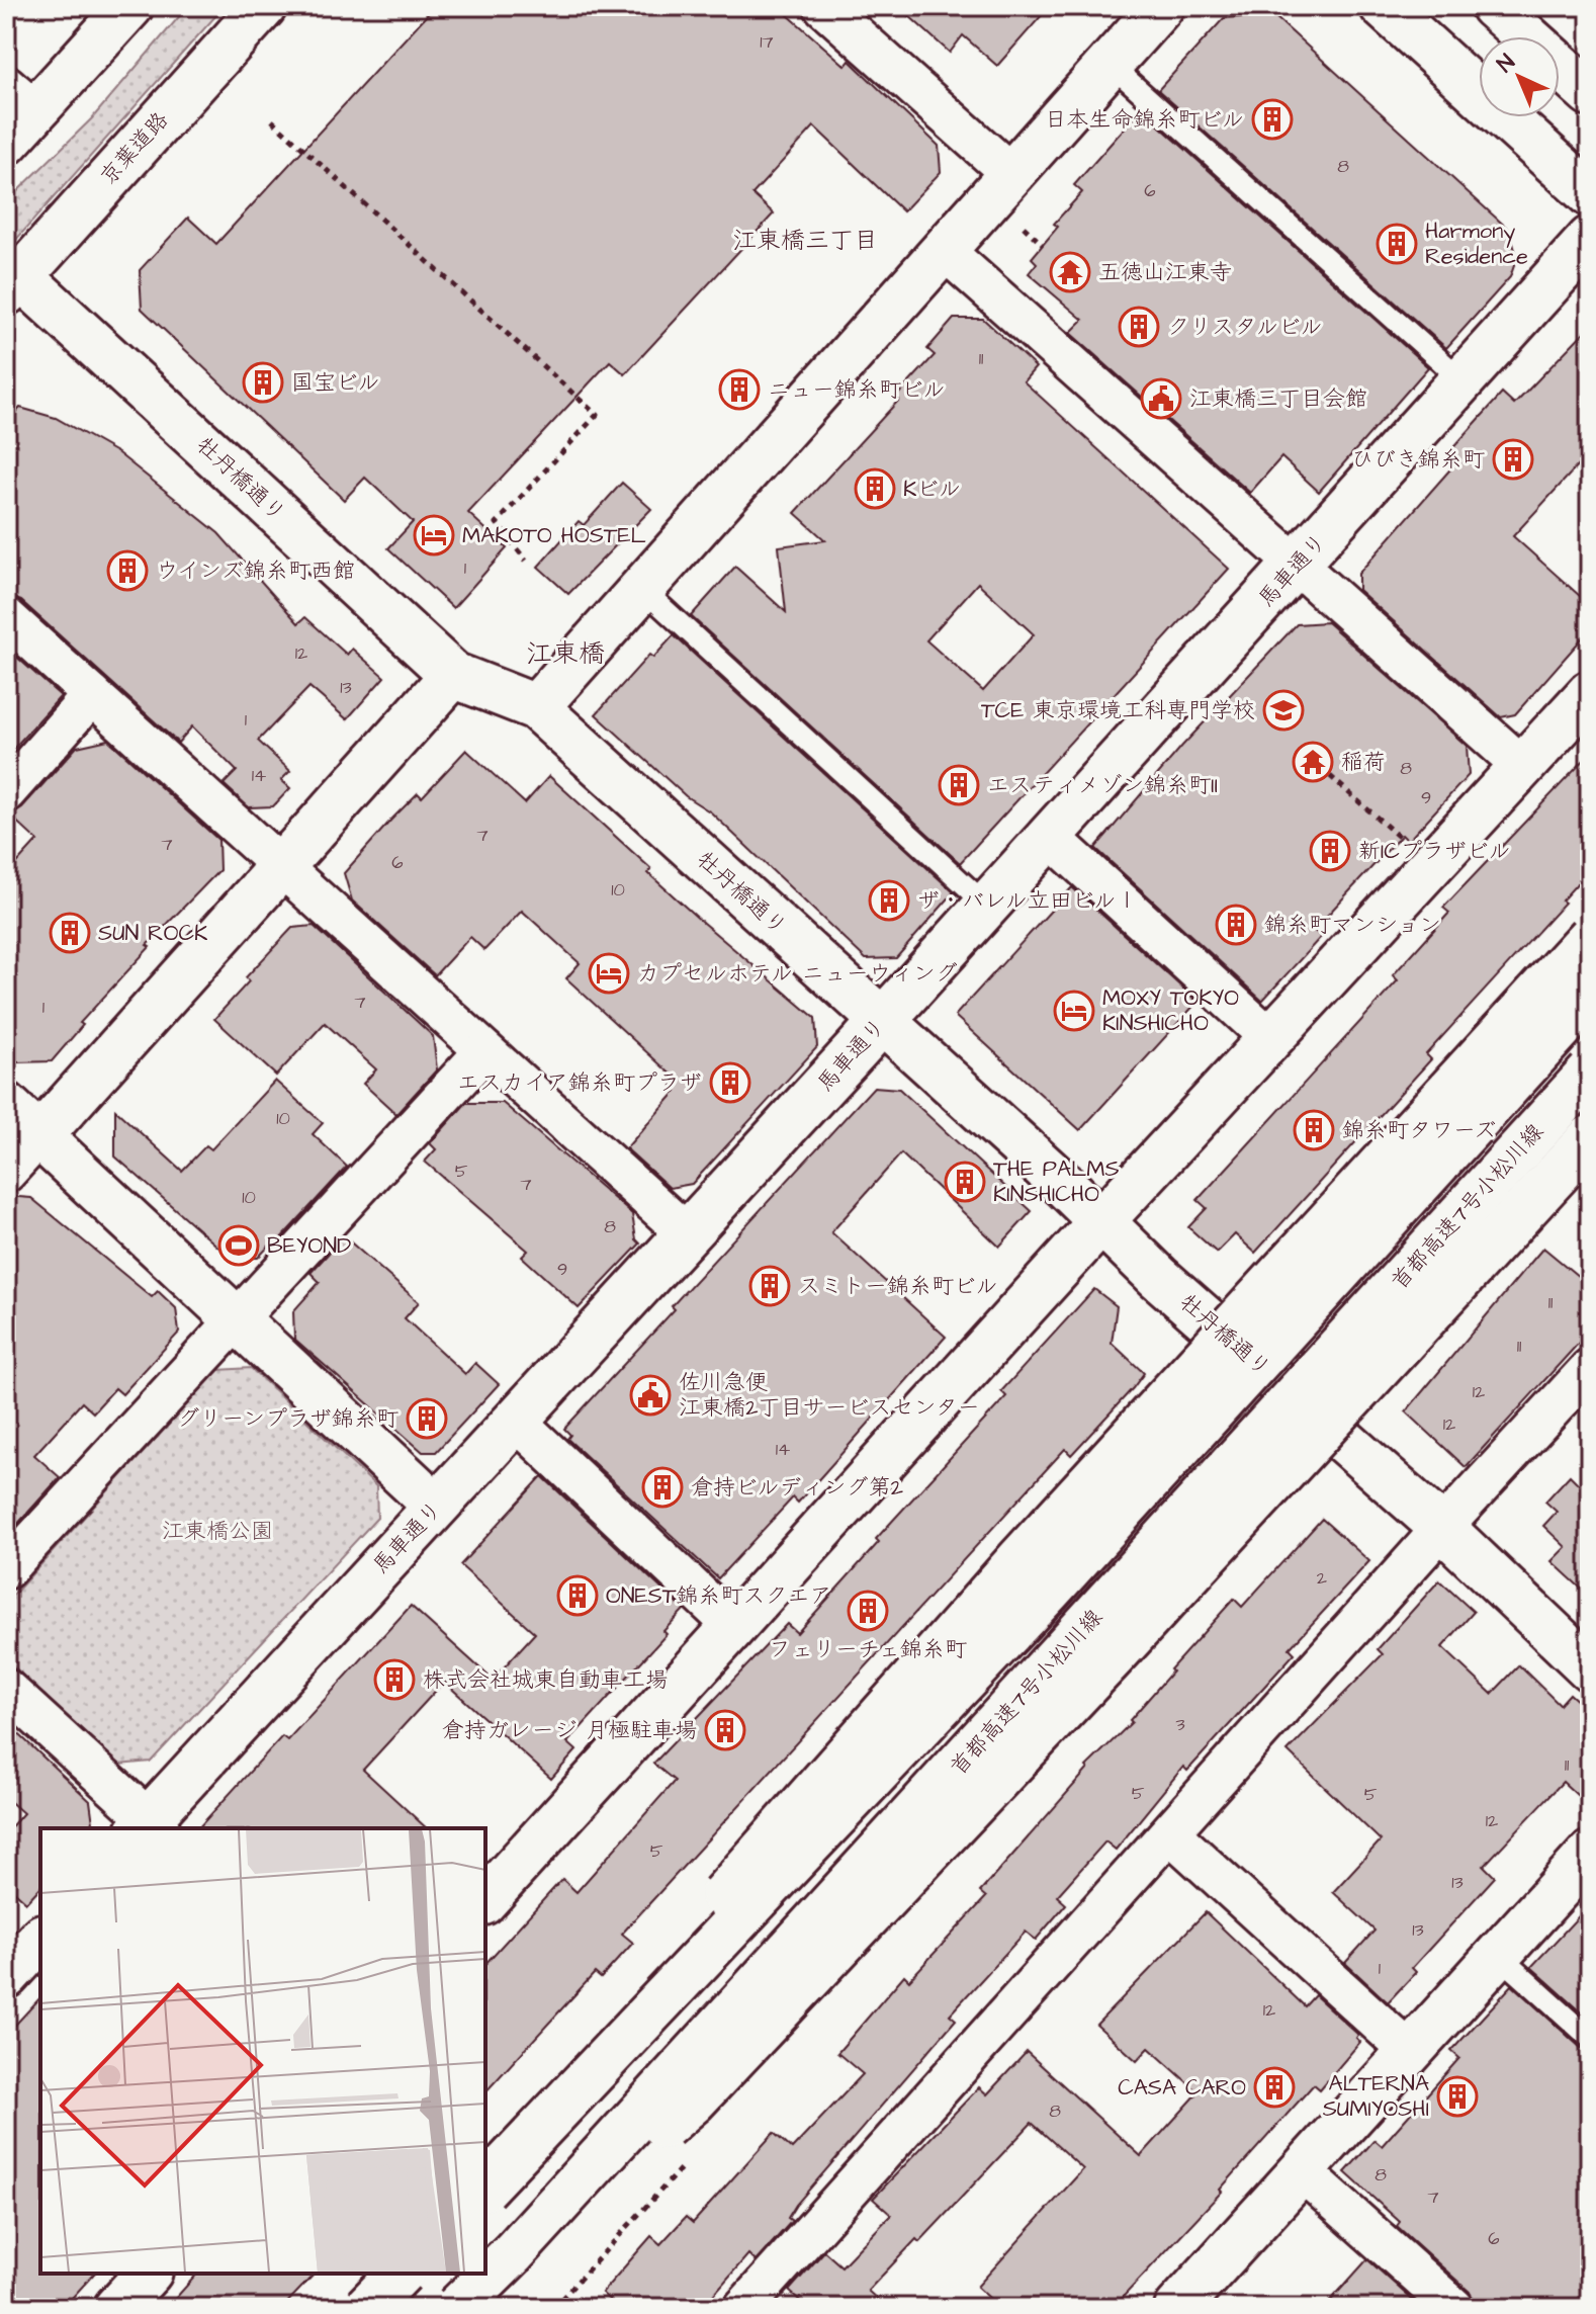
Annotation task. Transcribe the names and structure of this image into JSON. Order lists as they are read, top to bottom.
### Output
{
  "streets": {
    "main road": [
      "京葉道路",
      "牡丹橋通り",
      "馬車通り",
      "首都高速7号小松川線"
    ]
  },
  "crossings": [
    ["京葉道路", "牡丹橋通り"],
    ["牡丹橋通り", "馬車通り"]
  ],
  "districts": ["江東橋三丁目", "江東橋"],
  "parks": ["江東橋公園"],
  "places": {
    "building": [
      "日本生命錦糸町ビル",
      "Harmony Residence",
      "クリスタルビル",
      "国宝ビル",
      "ニュー錦糸町ビル",
      "ひびき錦糸町",
      "Kビル",
      "ウインズ錦糸町西館",
      "エスティメゾン錦糸町II",
      "新ICプラザビル",
      "ザ・バレル立田ビルⅠ",
      "錦糸町マンション",
      "SUN ROCK",
      "エスカイア錦糸町プラザ",
      "錦糸町タワーズ",
      "THE PALMS KINSHICHO",
      "スミトー錦糸町ビル",
      "グリーンプラザ錦糸町",
      "倉持ビルディング第2",
      "ONEST錦⽷町スクエア",
      "フェリーチェ錦糸町",
      "株式会社城東自動車工場",
      "倉持ガレージ 月極駐車場",
      "CASA CARO",
      "ALTERNA SUMIYOSHI"
    ],
    "temple": ["五徳山江東寺", "稲荷"],
    "public building": ["江東橋三丁目会館", "佐川急便 江東橋2丁目サービスセンター"],
    "hotel": ["MAKOTO HOSTEL", "カプセルホテル ニューウィング", "MOXY TOKYO KINSHICHO"],
    "school or university": ["TCE 東京環境工科専門学校"],
    "sports": ["BEYOND"]
  },
  "house_numbers": [
    "17",
    "8",
    "6",
    "11",
    "1",
    "12",
    "13",
    "1",
    "8",
    "14",
    "9",
    "7",
    "7",
    "6",
    "10",
    "7",
    "1",
    "10",
    "5",
    "7",
    "10",
    "8",
    "9",
    "11",
    "11",
    "12",
    "12",
    "14",
    "2",
    "3",
    "11",
    "5",
    "5",
    "12",
    "5",
    "13",
    "13",
    "1",
    "12",
    "8",
    "8",
    "7",
    "6"
  ],
  "north": "top left"
}
